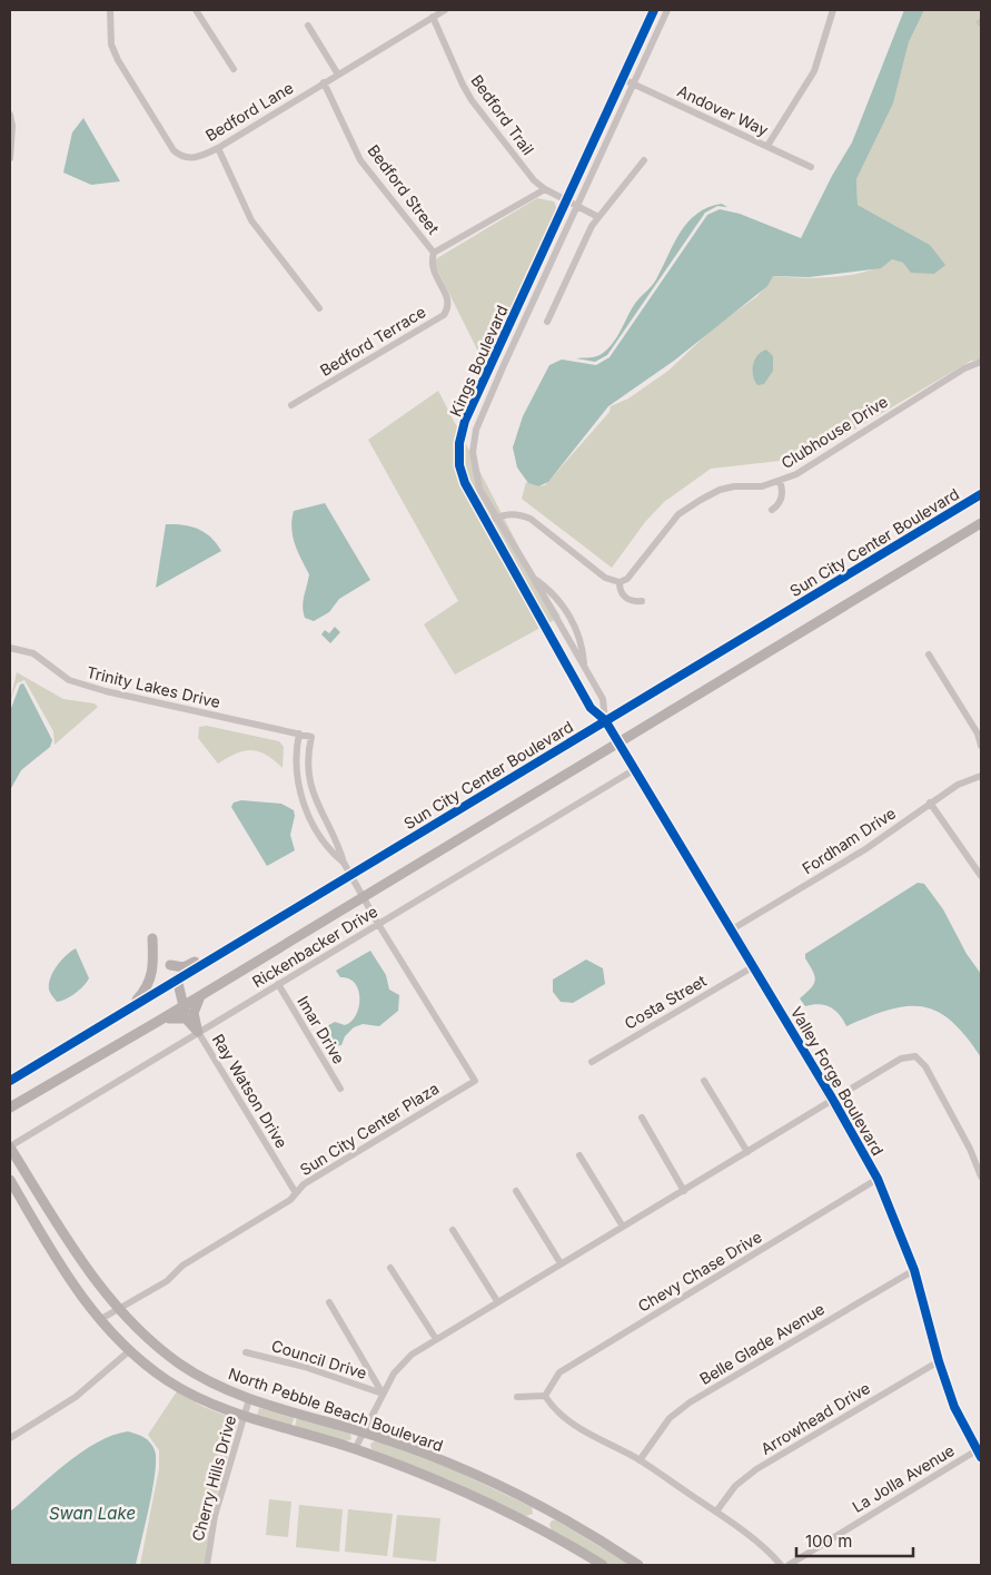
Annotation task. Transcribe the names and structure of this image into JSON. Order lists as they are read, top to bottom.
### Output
{
  "streets": {
    "main road": ["Sun City Center Boulevard", "Valley Forge Boulevard", "North Pebble Beach Boulevard"],
    "street": [
      "Andover Way",
      "Bedford Lane",
      "Bedford Trail",
      "Bedford Street",
      "Bedford Terrace",
      "Kings Boulevard",
      "Clubhouse Drive",
      "Trinity Lakes Drive",
      "Fordham Drive",
      "Rickenbacker Drive",
      "Costa Street",
      "Imar Drive",
      "Ray Watson Drive",
      "Sun City Center Plaza",
      "Chevy Chase Drive",
      "Belle Glade Avenue",
      "Council Drive",
      "Arrowhead Drive",
      "Cherry Hills Drive",
      "La Jolla Avenue"
    ]
  },
  "crossings": [
    ["Andover Way", "Kings Boulevard"],
    ["Bedford Lane", "Bedford Trail"],
    ["Bedford Lane", "Bedford Street"],
    ["Bedford Trail", "Kings Boulevard"],
    ["Bedford Street", "Bedford Terrace"],
    ["Kings Boulevard", "Sun City Center Boulevard"],
    ["Kings Boulevard", "Valley Forge Boulevard"],
    ["Sun City Center Boulevard", "Trinity Lakes Drive"],
    ["Trinity Lakes Drive", "Sun City Center Plaza"],
    ["Fordham Drive", "Valley Forge Boulevard"],
    ["Rickenbacker Drive", "Imar Drive"],
    ["Rickenbacker Drive", "Valley Forge Boulevard"],
    ["Rickenbacker Drive", "Ray Watson Drive"],
    ["Rickenbacker Drive", "Sun City Center Plaza"],
    ["Rickenbacker Drive", "North Pebble Beach Boulevard"],
    ["Costa Street", "Valley Forge Boulevard"],
    ["Valley Forge Boulevard", "Chevy Chase Drive"],
    ["Valley Forge Boulevard", "Belle Glade Avenue"],
    ["Valley Forge Boulevard", "Council Drive"],
    ["Valley Forge Boulevard", "Arrowhead Drive"],
    ["Valley Forge Boulevard", "La Jolla Avenue"],
    ["Ray Watson Drive", "Sun City Center Plaza"],
    ["Sun City Center Plaza", "North Pebble Beach Boulevard"],
    ["Council Drive", "North Pebble Beach Boulevard"],
    ["North Pebble Beach Boulevard", "Cherry Hills Drive"]
  ],
  "water": ["Swan Lake"],
  "scale_bar": "100 m"
}
